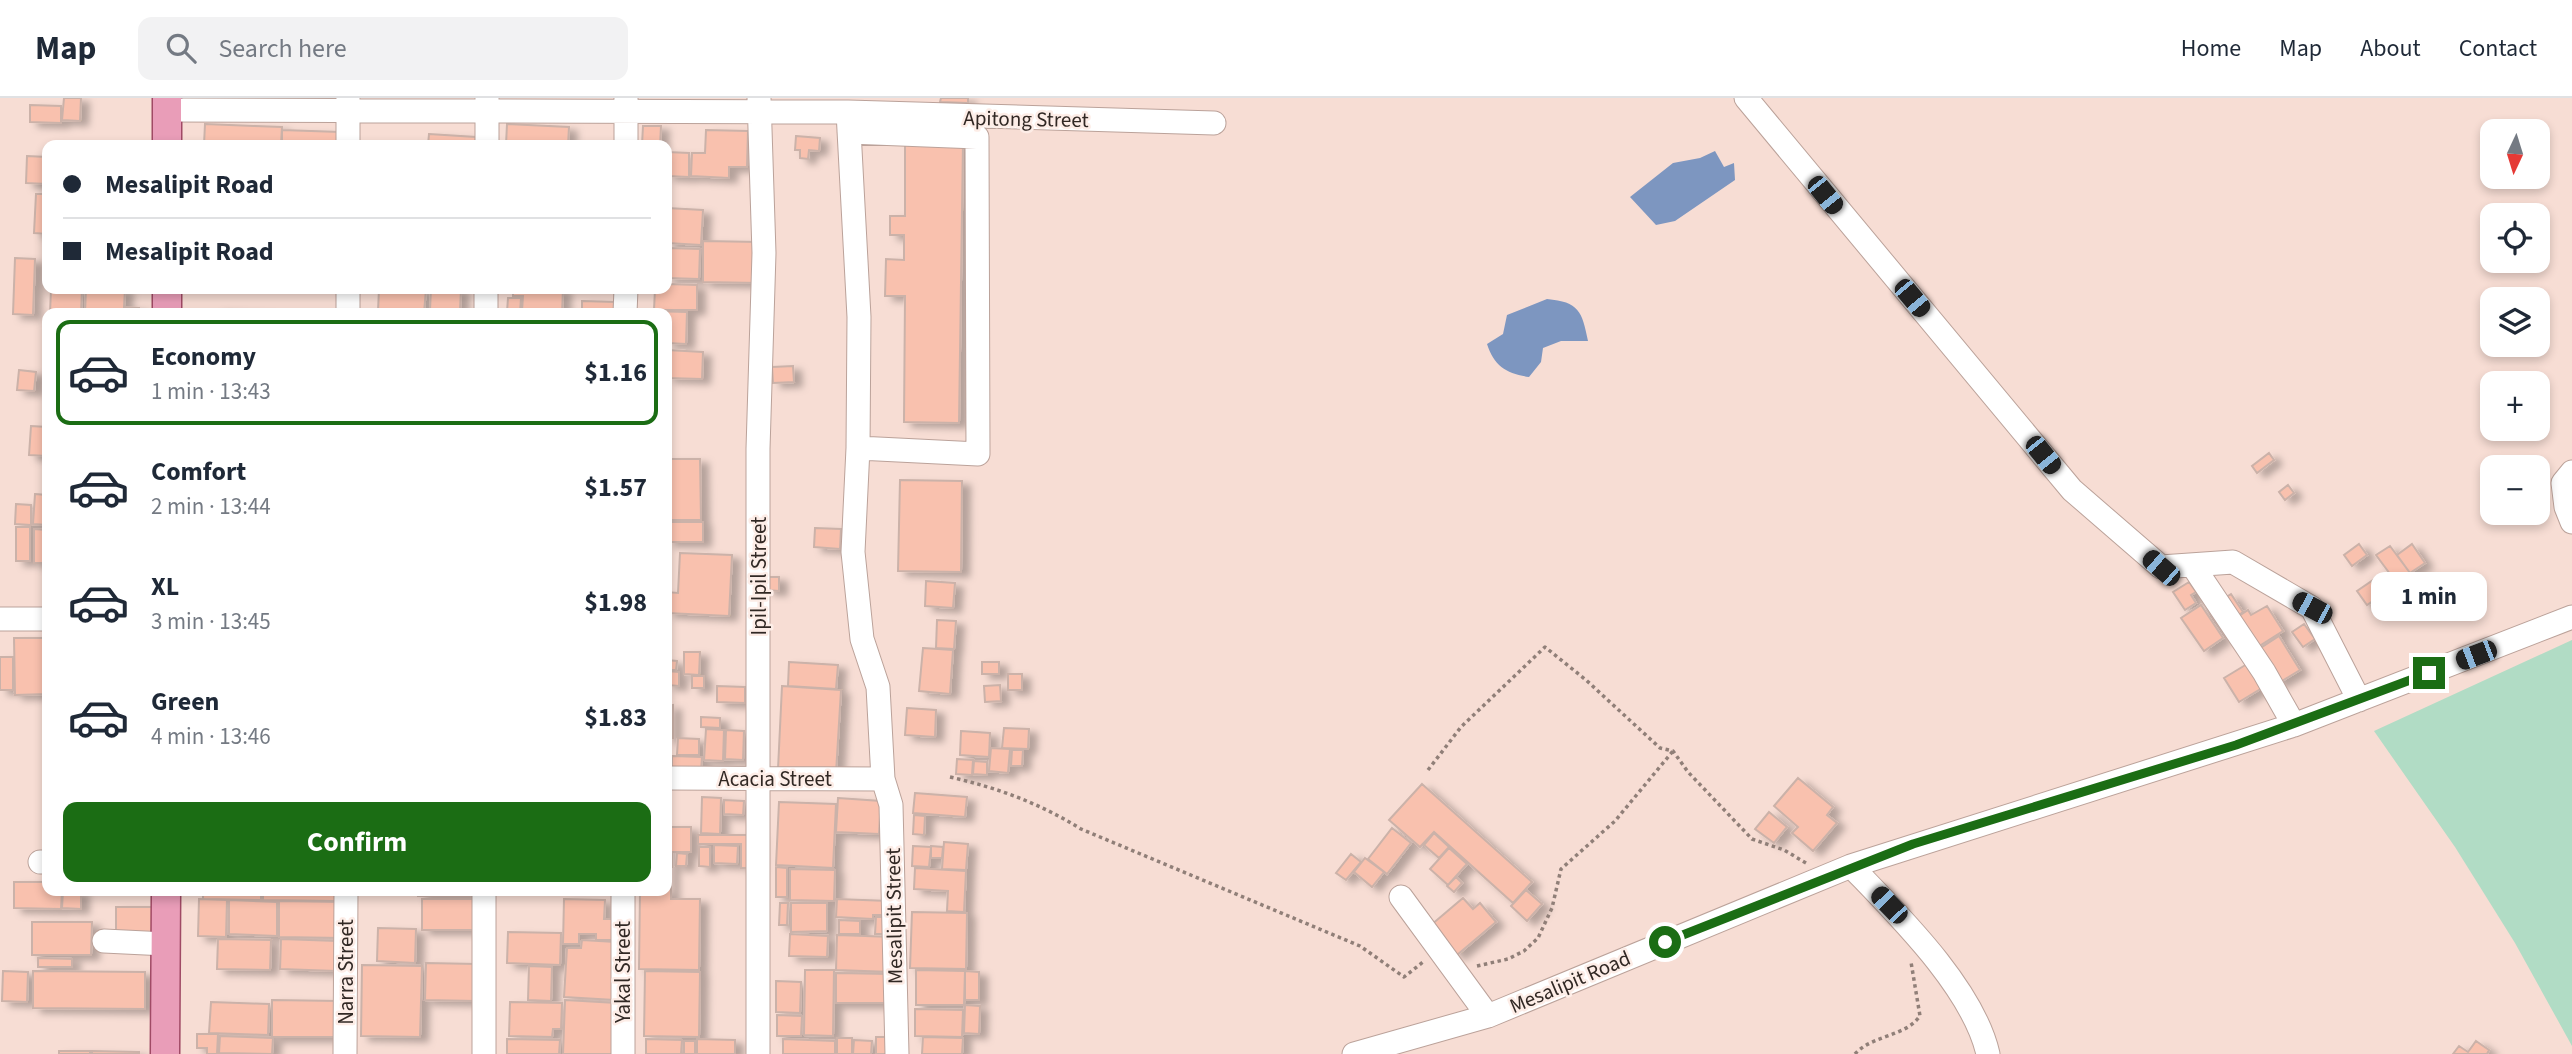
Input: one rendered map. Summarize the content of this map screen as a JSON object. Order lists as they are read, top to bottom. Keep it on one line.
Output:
{"streets":{"street":["Apitong Street","Ipil-Ipil Street","Acacia Street","Mesalipit Street","Narra Street","Yakal Street","Mesalipit Road"]},"crossings":[["Apitong Street","Ipil-Ipil Street"],["Apitong Street","Mesalipit Street"],["Ipil-Ipil Street","Acacia Street"],["Acacia Street","Mesalipit Street"]],"north":"bottom","page":{"header":"Map","search":"Search here","nav":["Home","Map","About","Contact"],"map_buttons":["+","−"],"banner":["Mesalipit Road","Mesalipit Road"],"list":[{"name":"Economy","note":"1 min · 13:43","value":"$1.16"},{"name":"Comfort","note":"2 min · 13:44","value":"$1.57"},{"name":"XL","note":"3 min · 13:45","value":"$1.98"},{"name":"Green","note":"4 min · 13:46","value":"$1.83"}],"bubble":"1 min","buttons":"Confirm"}}
